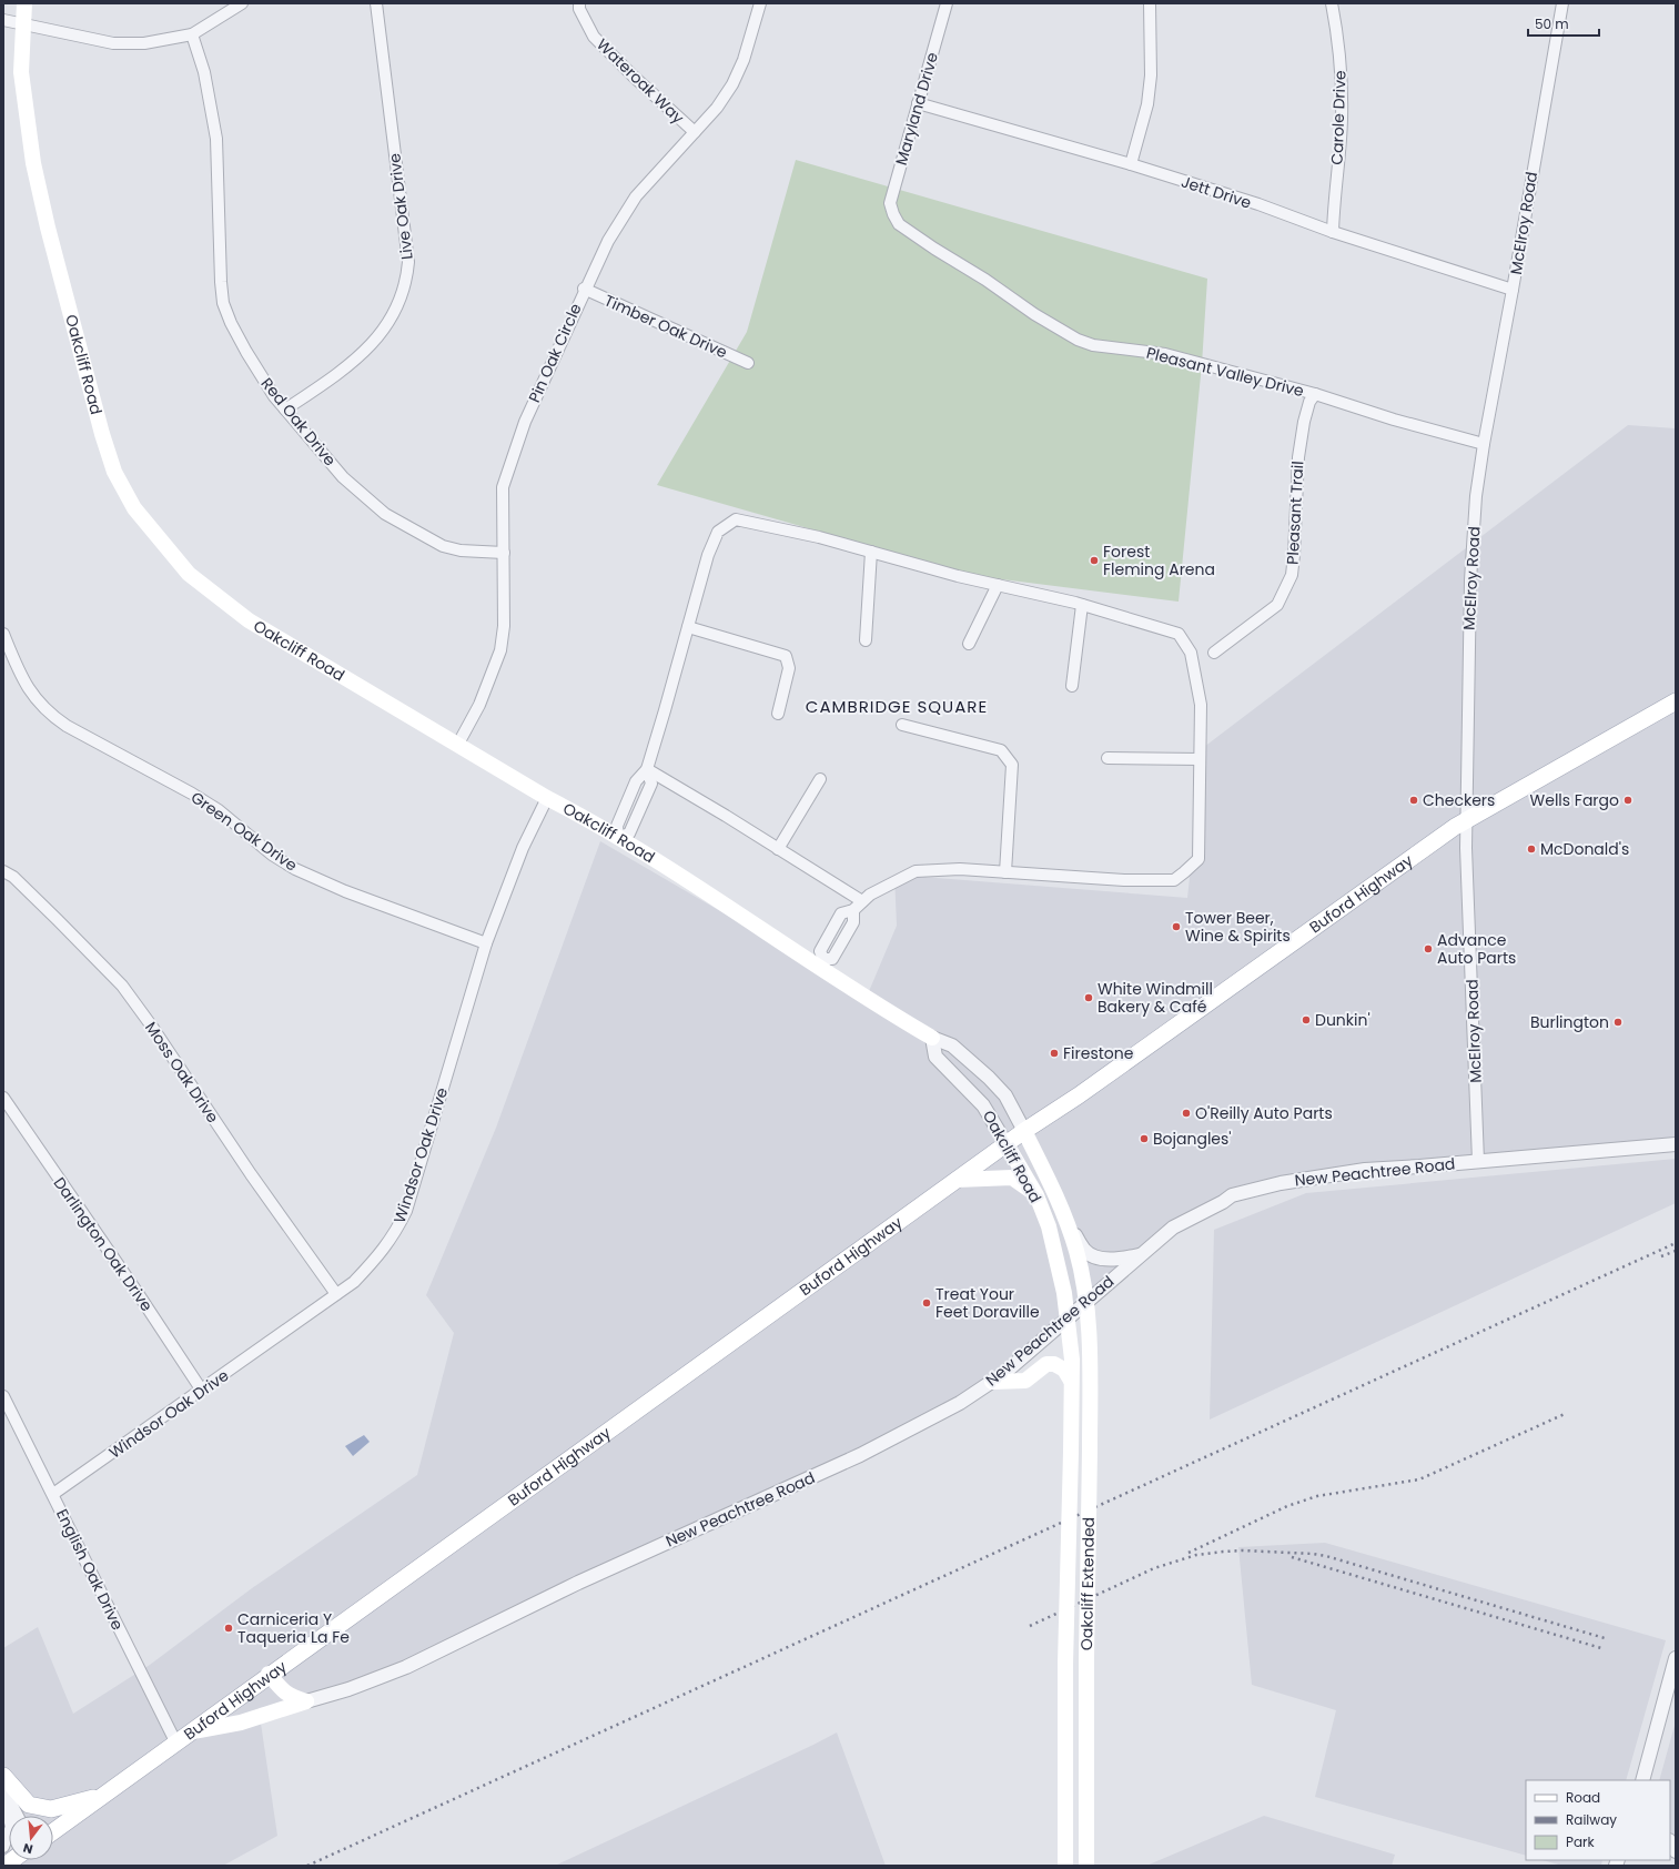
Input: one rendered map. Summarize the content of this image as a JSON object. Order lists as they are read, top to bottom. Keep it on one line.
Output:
{"streets":{"main road":["Oakcliff Road","Buford Highway","Oakcliff Extended"],"street":["Wateroak Way","Maryland Drive","Carole Drive","Jett Drive","Live Oak Drive","McElroy Road","Timber Oak Drive","Pin Oak Circle","Pleasant Valley Drive","Red Oak Drive","Pleasant Trail","Green Oak Drive","Moss Oak Drive","Windsor Oak Drive","New Peachtree Road","Darlington Oak Drive","English Oak Drive"]},"crossings":[["Wateroak Way","Pin Oak Circle"],["Maryland Drive","Jett Drive"],["Maryland Drive","Pleasant Valley Drive"],["Carole Drive","Jett Drive"],["Jett Drive","McElroy Road"],["Live Oak Drive","Red Oak Drive"],["McElroy Road","Pleasant Valley Drive"],["McElroy Road","Buford Highway"],["McElroy Road","New Peachtree Road"],["Timber Oak Drive","Pin Oak Circle"],["Pin Oak Circle","Oakcliff Road"],["Pin Oak Circle","Red Oak Drive"],["Oakcliff Road","Buford Highway"],["Oakcliff Road","Windsor Oak Drive"],["Oakcliff Road","New Peachtree Road"],["Oakcliff Road","Oakcliff Extended"],["Pleasant Valley Drive","Pleasant Trail"],["Green Oak Drive","Windsor Oak Drive"],["Buford Highway","English Oak Drive"],["Moss Oak Drive","Windsor Oak Drive"],["Windsor Oak Drive","Darlington Oak Drive"],["Windsor Oak Drive","English Oak Drive"],["New Peachtree Road","Oakcliff Extended"]],"districts":["CAMBRIDGE SQUARE"],"places":["Forest Fleming Arena","Checkers","Wells Fargo","McDonald's","Tower Beer, Wine & Spirits","Advance Auto Parts","White Windmill Bakery & Café","Dunkin'","Burlington","Firestone","O'Reilly Auto Parts","Bojangles'","Treat Your Feet Doraville","Carniceria Y Taqueria La Fe"],"legend":["Road","Railway","Park"],"scale_bar":"50 m","north":"bottom"}
